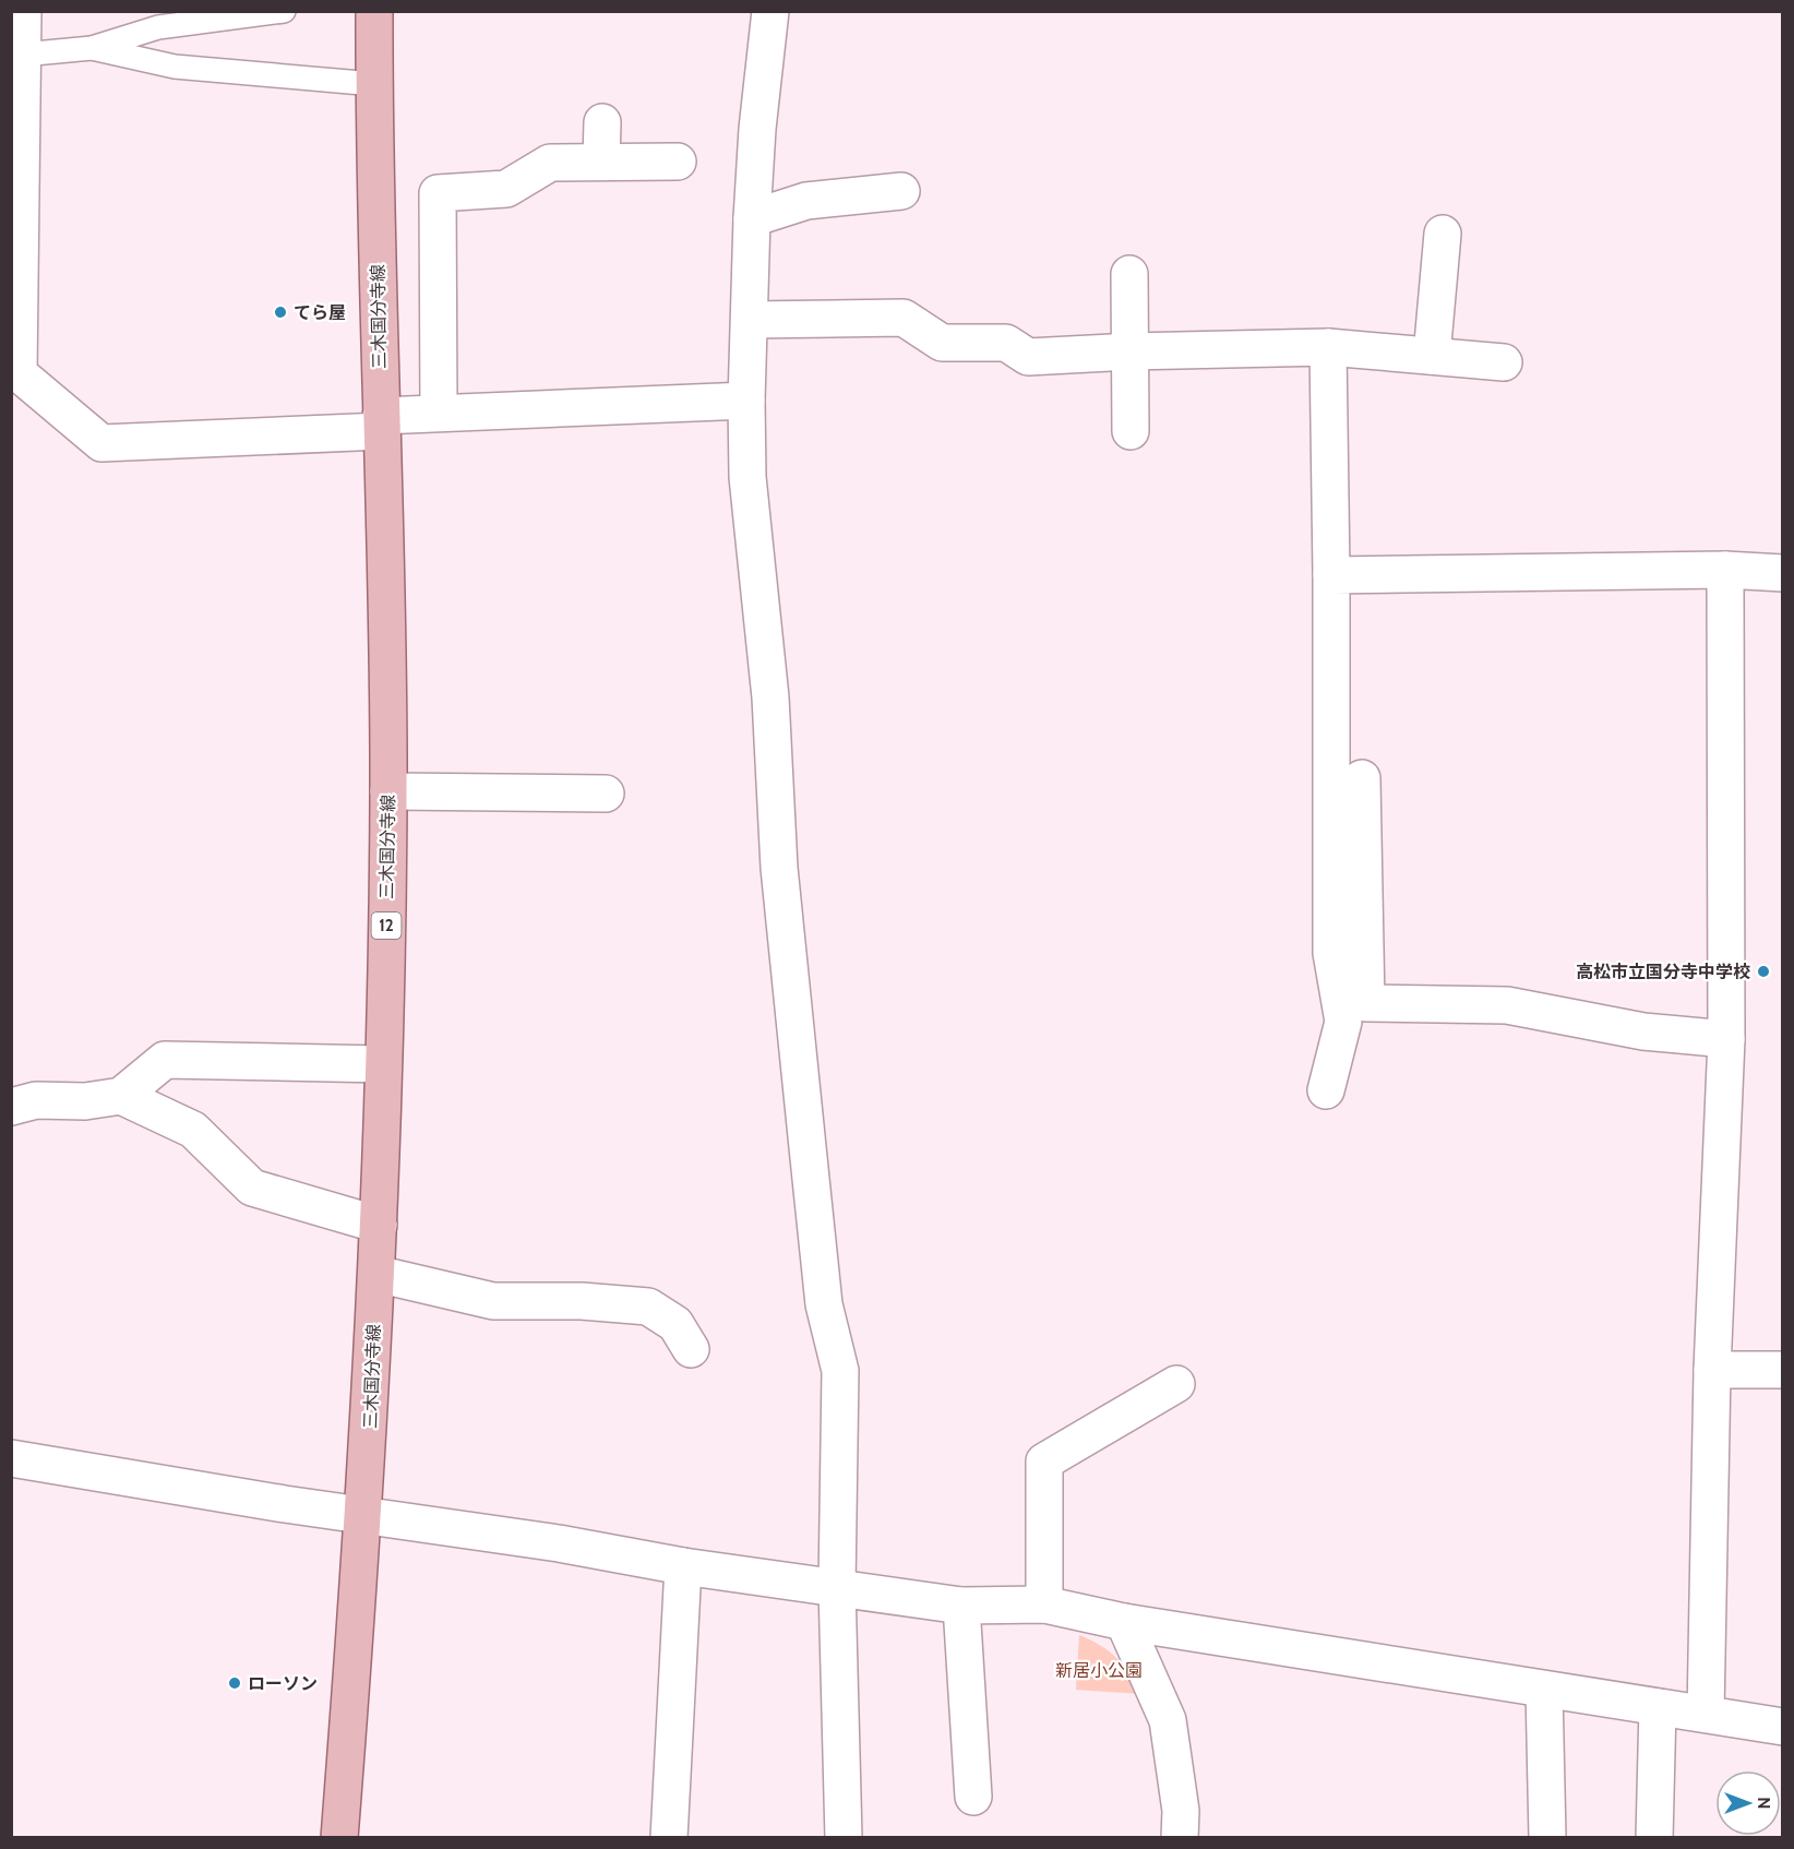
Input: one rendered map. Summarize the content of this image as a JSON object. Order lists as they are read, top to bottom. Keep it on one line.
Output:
{"streets":{"main road":["三木国分寺線","12"]},"parks":["新居小公園"],"places":["てら屋","高松市立国分寺中学校","ローソン"],"north":"right"}
